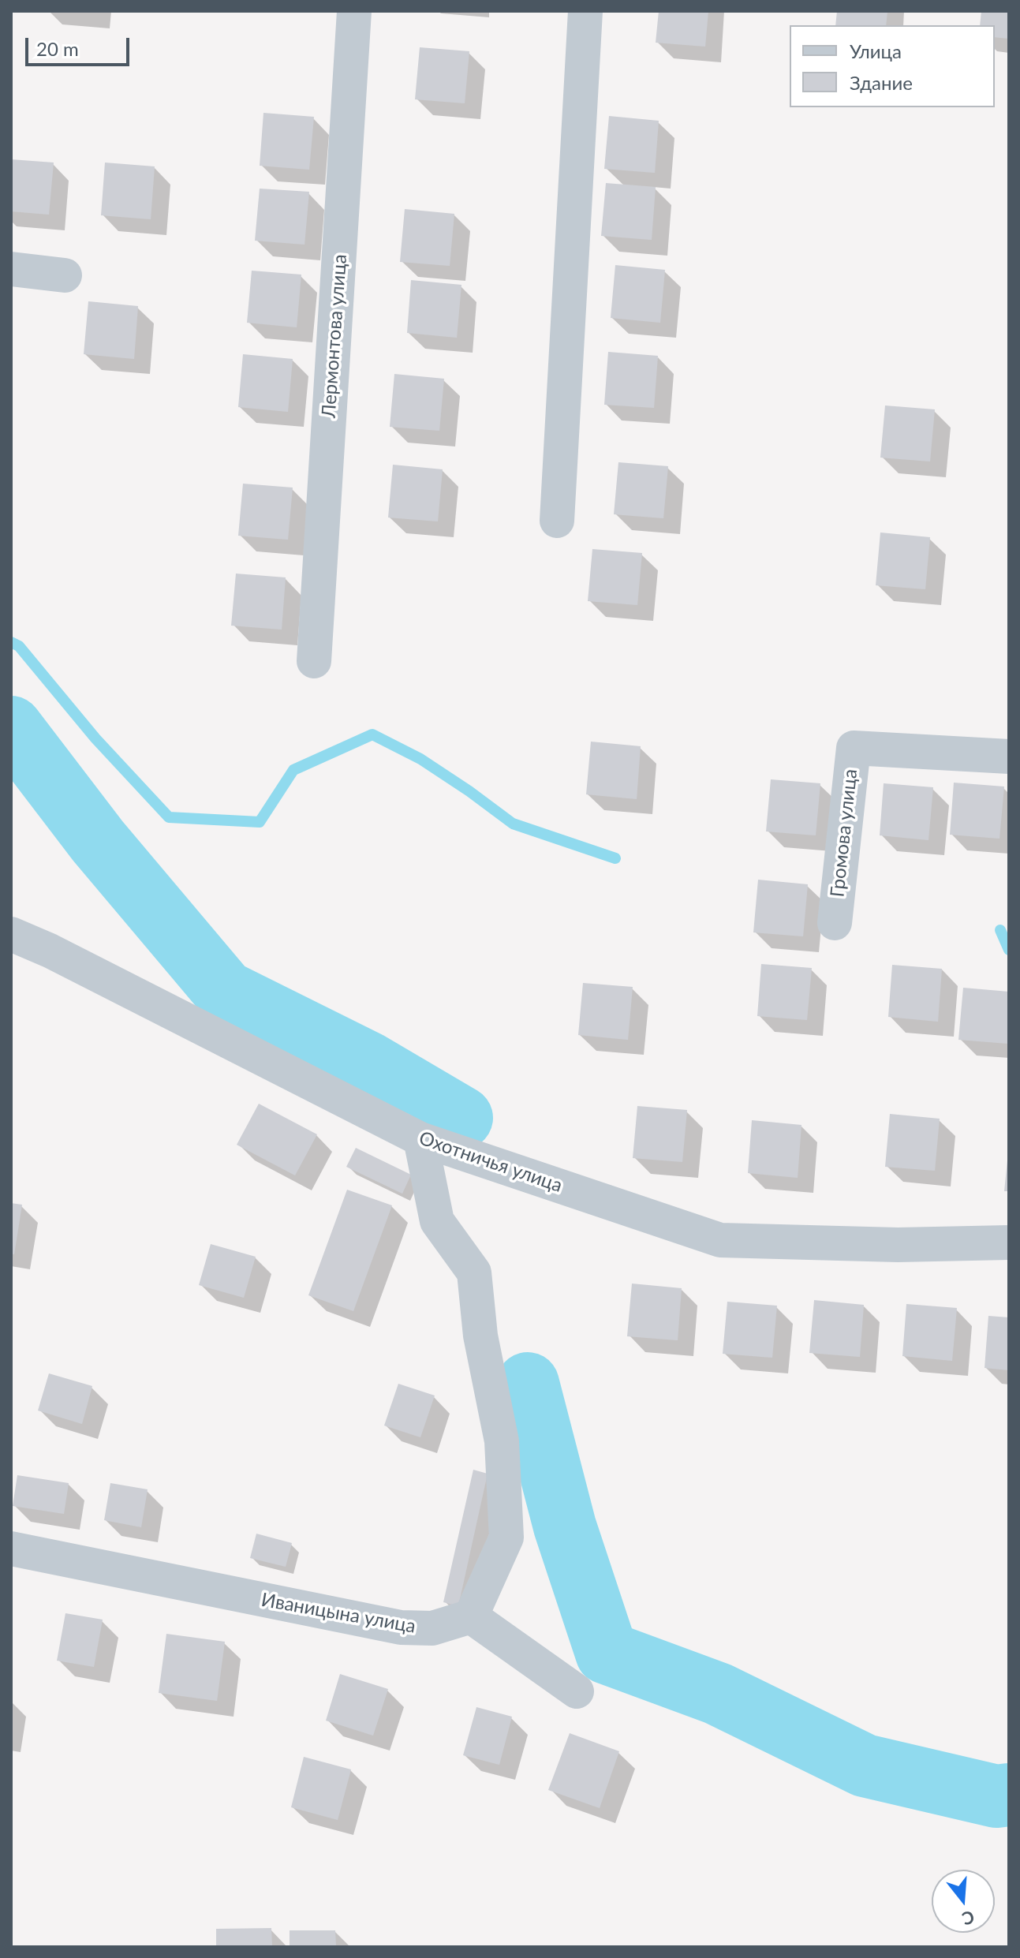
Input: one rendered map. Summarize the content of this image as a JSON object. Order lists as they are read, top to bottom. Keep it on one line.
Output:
{"streets":{"street":["Лермонтова улица","Громова улица","Охотничья улица","Иваницына улица"]},"legend":["Улица","Здание"],"scale_bar":"20 m","north":"bottom"}
